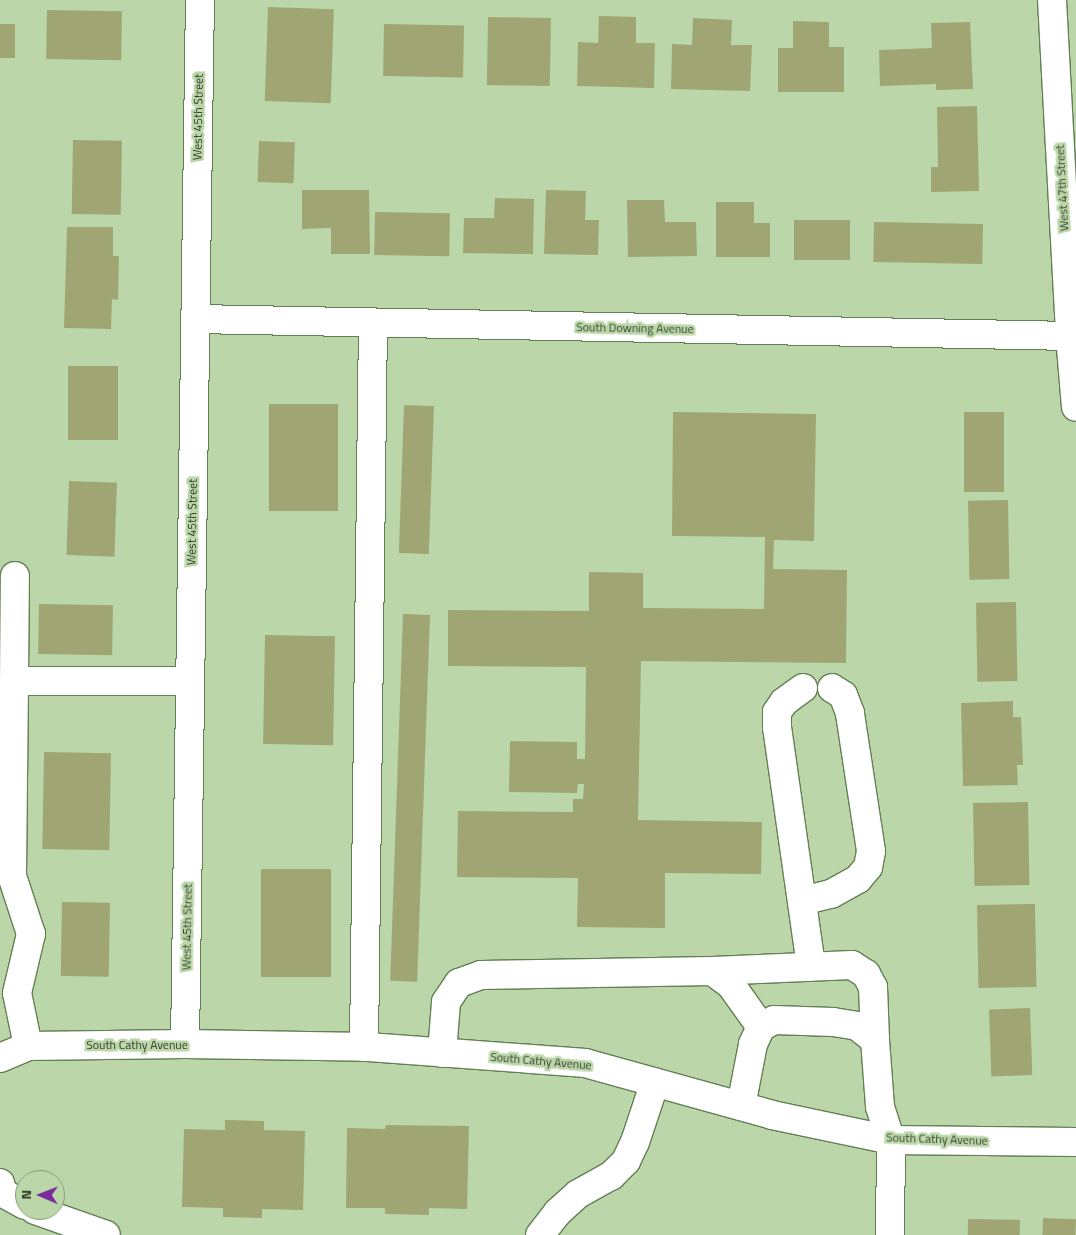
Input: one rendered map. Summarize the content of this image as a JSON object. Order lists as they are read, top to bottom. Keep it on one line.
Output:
{"streets":{"street":["West 45th Street","West 47th Street","South Downing Avenue","South Cathy Avenue"]},"crossings":[["West 45th Street","South Downing Avenue"],["West 45th Street","South Cathy Avenue"],["West 47th Street","South Downing Avenue"]],"north":"left"}
